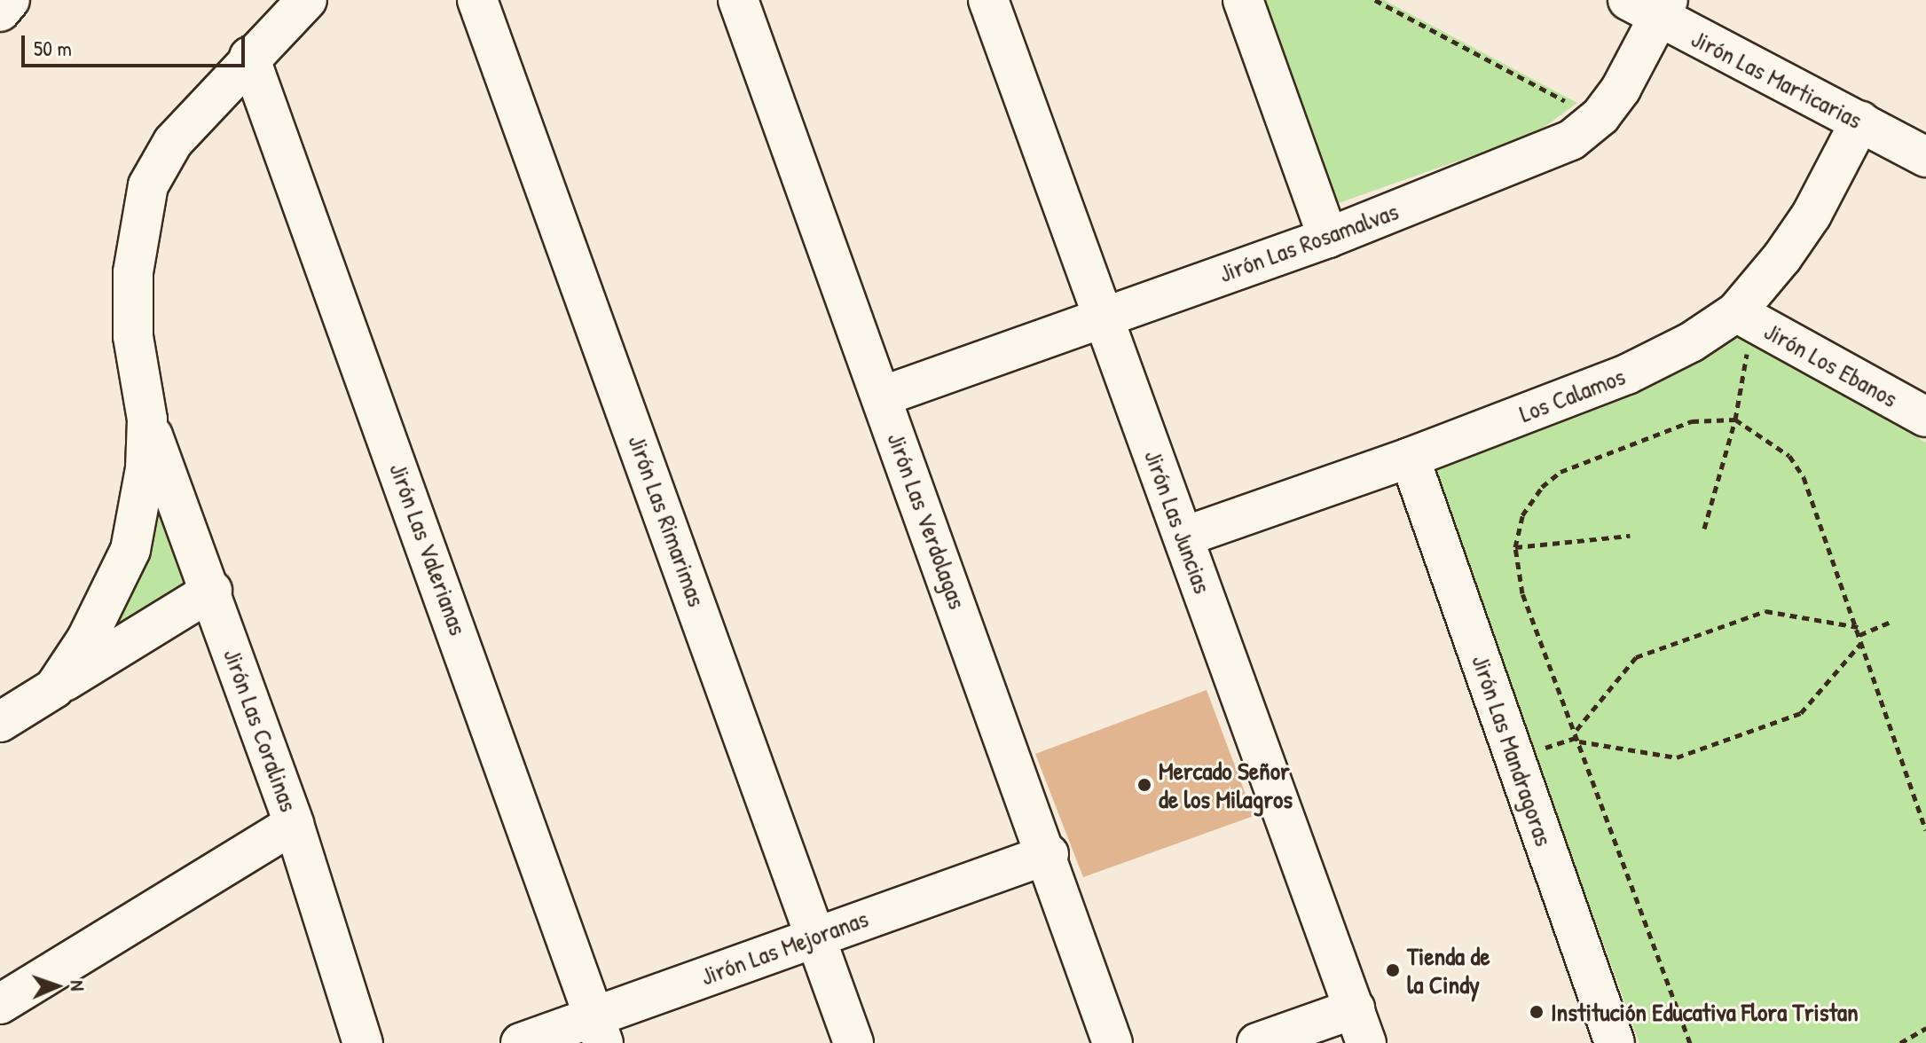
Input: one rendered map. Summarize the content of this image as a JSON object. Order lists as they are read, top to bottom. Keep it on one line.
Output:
{"streets":{"street":["Jirón Las Marticarias","Jirón Las Rosamalvas","Jirón Los Ebanos","Los Calamos","Jirón Las Rimarimas","Jirón Las Verdolagas","Jirón Las Juncias","Jirón Las Valerianas","Jirón Las Coralinas","Jirón Las Mandragoras","Jirón Las Mejoranas"]},"crossings":[["Jirón Las Marticarias","Jirón Las Rosamalvas"],["Jirón Las Marticarias","Los Calamos"],["Jirón Las Rosamalvas","Jirón Las Verdolagas"],["Jirón Las Rosamalvas","Jirón Las Juncias"],["Jirón Los Ebanos","Los Calamos"],["Los Calamos","Jirón Las Juncias"],["Los Calamos","Jirón Las Mandragoras"],["Jirón Las Rimarimas","Jirón Las Mejoranas"],["Jirón Las Verdolagas","Jirón Las Mejoranas"],["Jirón Las Valerianas","Jirón Las Mejoranas"]],"places":["Mercado Señor de los Milagros","Tienda de la Cindy","Institución Educativa Flora Tristan"],"scale_bar":"50 m","north":"right"}
